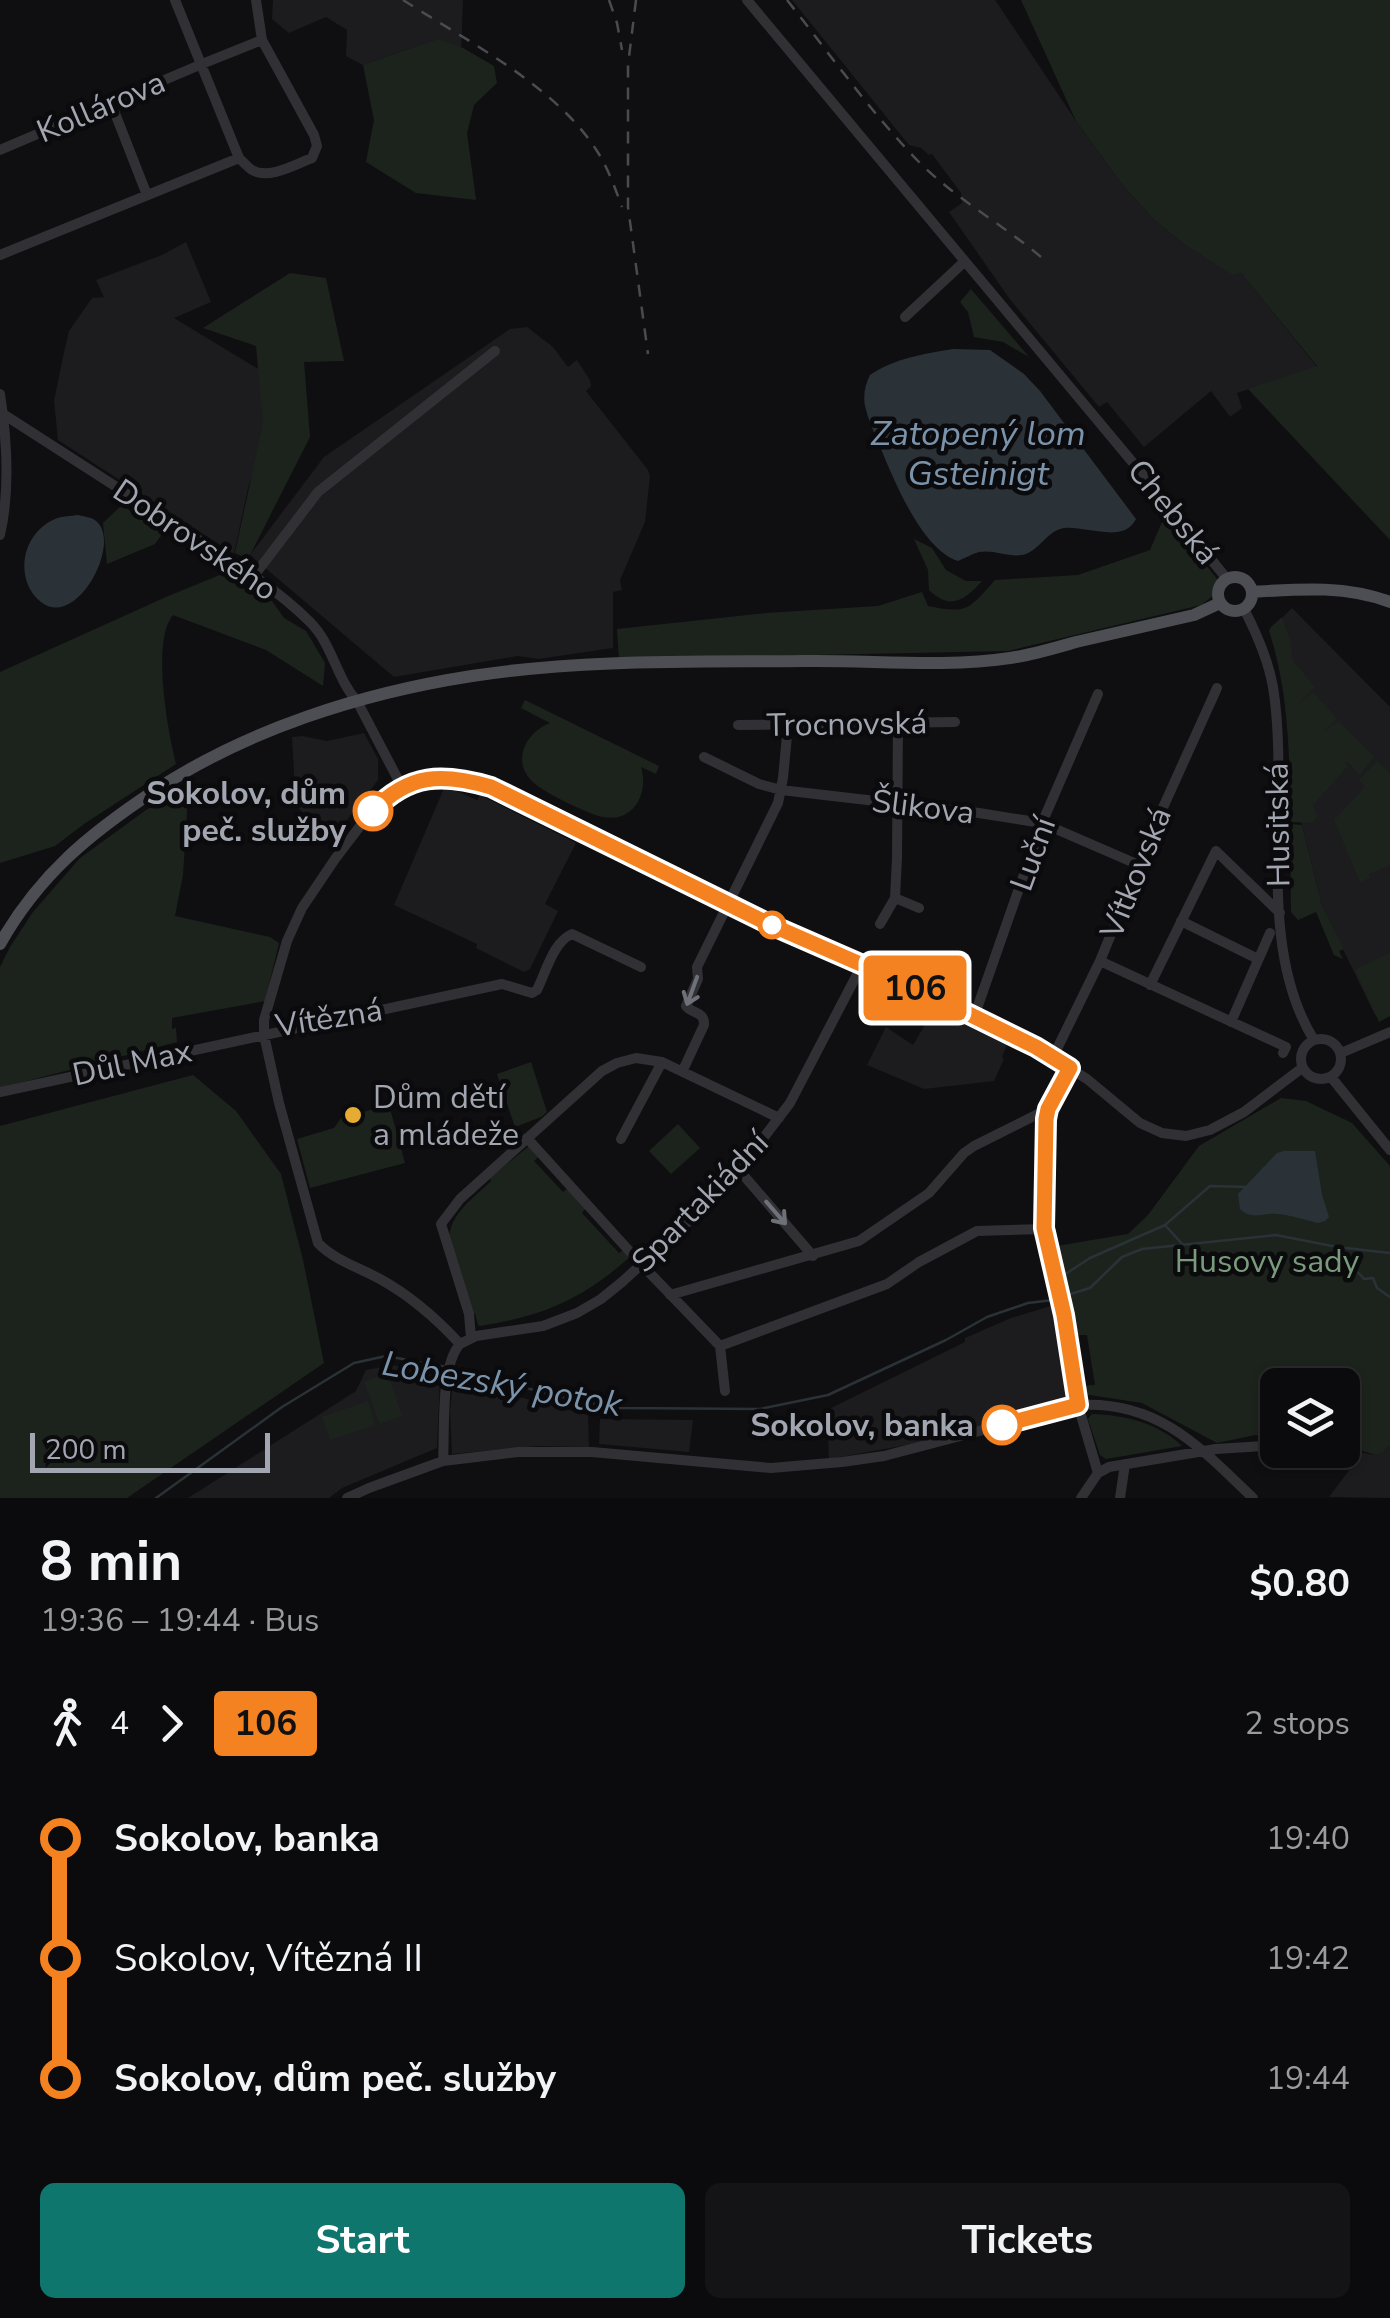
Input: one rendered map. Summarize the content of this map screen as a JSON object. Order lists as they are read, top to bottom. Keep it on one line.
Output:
{"streets":{"street":["Kollárova","Chebská","Dobrovského","Trocnovská","Šlikova","Husitská","Luční","Vítkovská","Vítězná","Důl Max","Spartakiádní"]},"crossings":[["Chebská","Husitská"],["Dobrovského","Vítězná"],["Šlikova","Luční"],["Šlikova","Vítkovská"],["Vítězná","Důl Max"]],"water":["Zatopený lom Gsteinigt","Lobezský potok"],"parks":["Husovy sady"],"places":["Sokolov, dům peč. služby","Dům dětí a mládeže","Sokolov, banka"],"lines":["bus line 106"],"scale_bar":"200 m","page":{"on_map":"106","scale":"200 m","heading":["8 min","19:36 – 19:44 · Bus","$0.80"],"legs":["4","106","2 stops"],"list":[{"name":"Sokolov, banka","value":"19:40"},{"name":"Sokolov, Vítězná II","value":"19:42"},{"name":"Sokolov, dům peč. služby","value":"19:44"}],"buttons":["Start","Tickets"]}}
